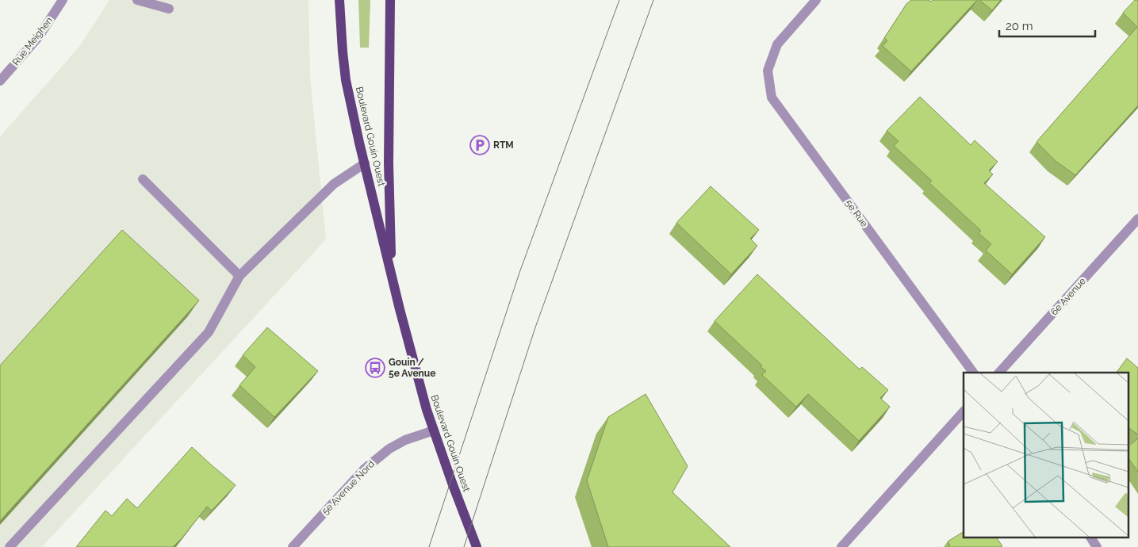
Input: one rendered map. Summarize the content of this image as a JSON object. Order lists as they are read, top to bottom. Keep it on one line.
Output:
{"streets":{"main road":["Boulevard Gouin Ouest"],"street":["Rue Meighen","5e Rue","6e Avenue","5e Avenue Nord"]},"crossings":[["Boulevard Gouin Ouest","5e Avenue Nord"]],"places":{"parking":["RTM"],"bus stop":["Gouin / 5e Avenue"]},"scale_bar":"20 m"}
